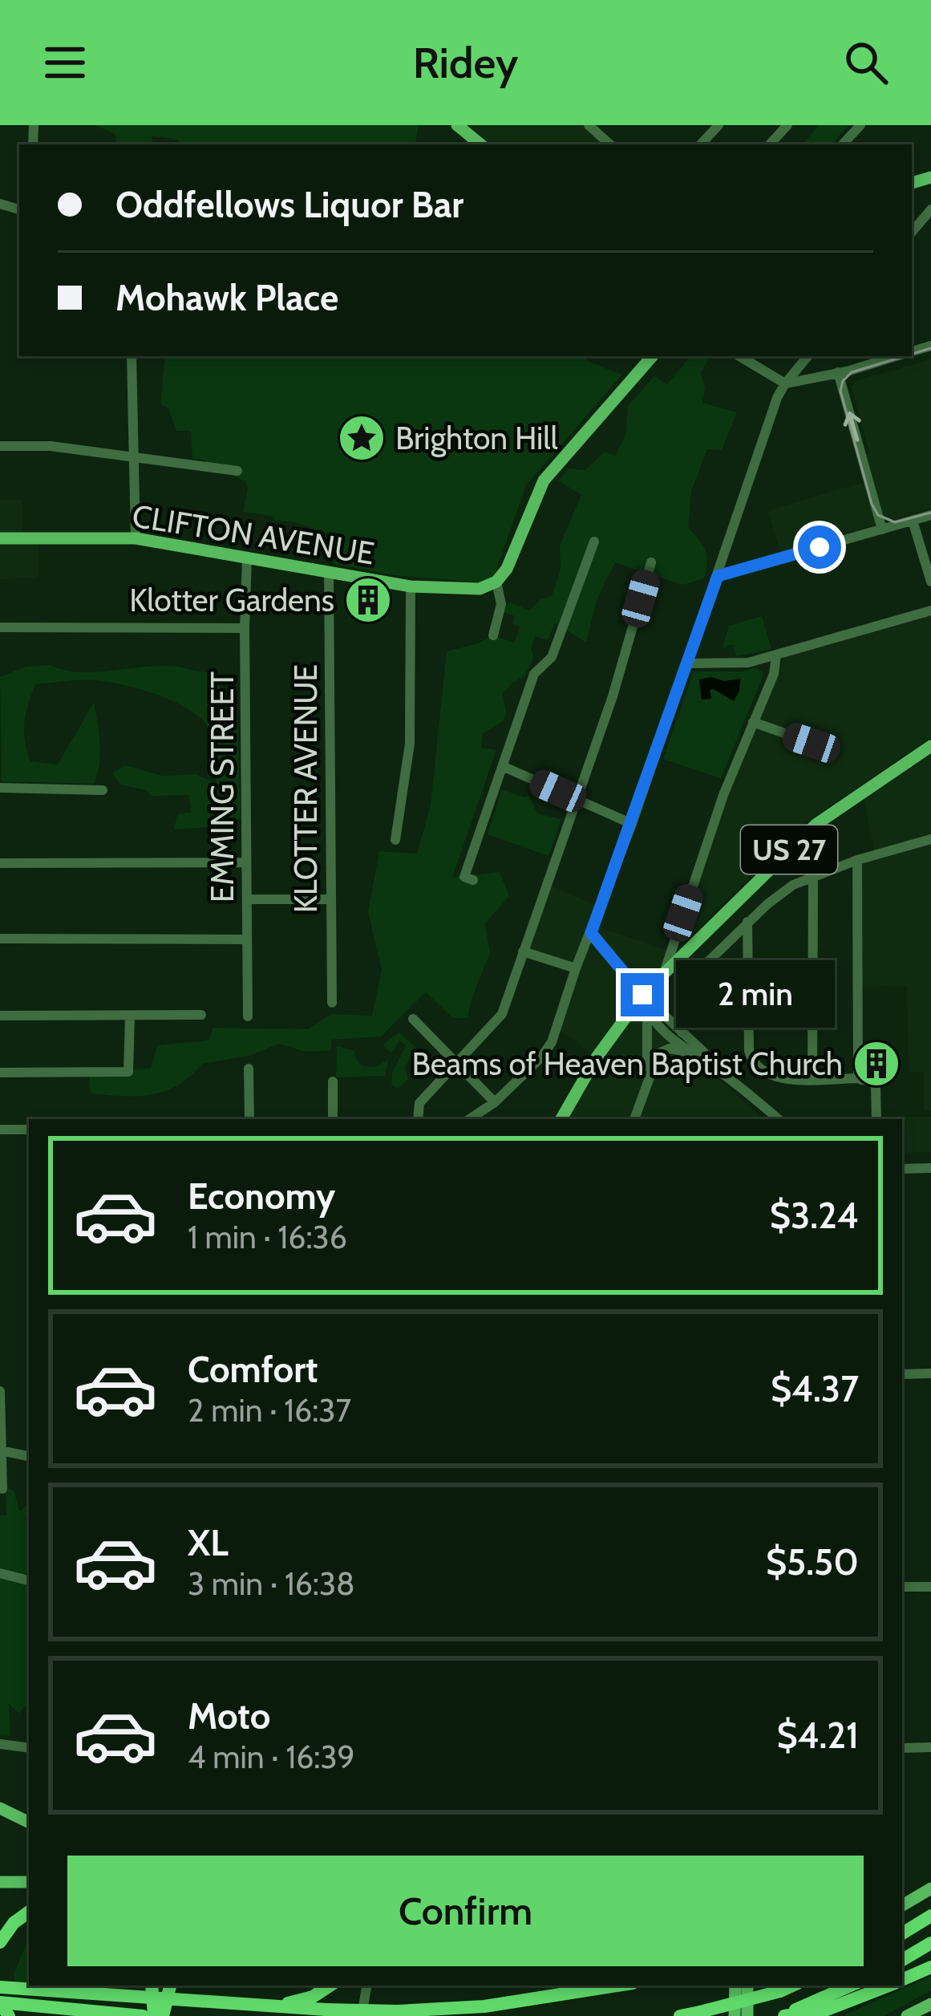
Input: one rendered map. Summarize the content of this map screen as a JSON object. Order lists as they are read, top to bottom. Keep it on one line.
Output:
{"streets":{"main road":["CLIFTON AVENUE","US 27"],"street":["EMMING STREET","KLOTTER AVENUE"]},"crossings":[["CLIFTON AVENUE","EMMING STREET"],["CLIFTON AVENUE","KLOTTER AVENUE"]],"places":{"place":["Brighton Hill"],"building":["Klotter Gardens","Beams of Heaven Baptist Church"]},"page":{"header":"Ridey","banner":["Oddfellows Liquor Bar","Mohawk Place"],"bubble":"2 min","list":[{"name":"Economy","note":"1 min · 16:36","value":"$3.24"},{"name":"Comfort","note":"2 min · 16:37","value":"$4.37"},{"name":"XL","note":"3 min · 16:38","value":"$5.50"},{"name":"Moto","note":"4 min · 16:39","value":"$4.21"}],"buttons":"Confirm"}}
